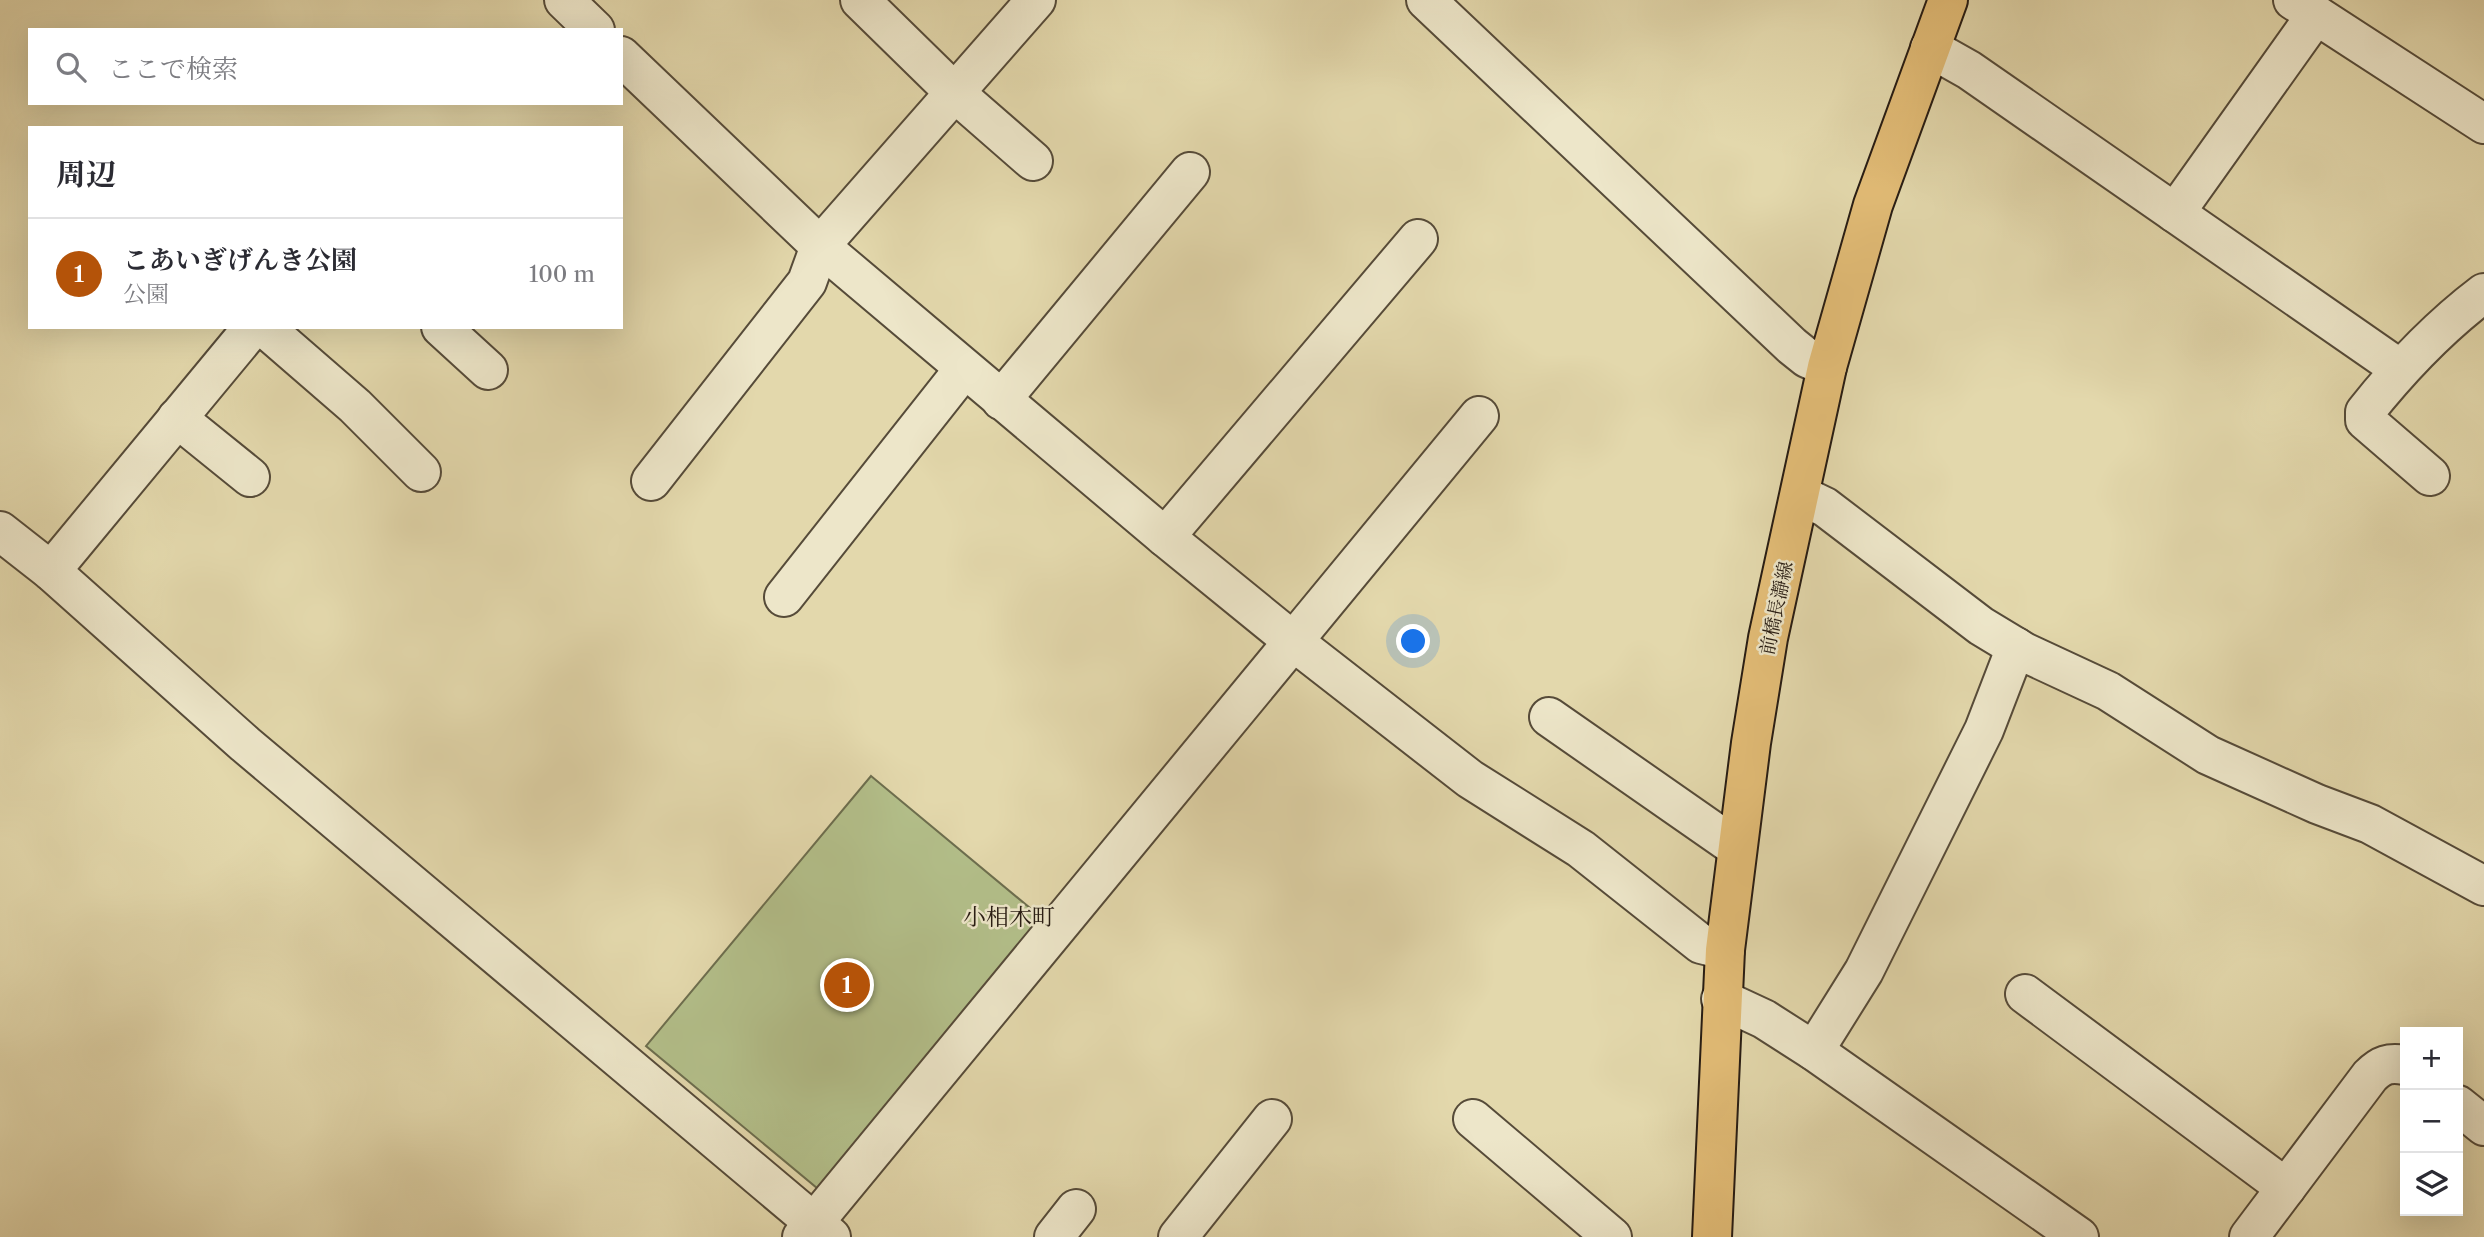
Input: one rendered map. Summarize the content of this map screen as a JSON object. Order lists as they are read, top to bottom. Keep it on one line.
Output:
{"streets":{"main road":["前橋長瀞線"]},"districts":["小相木町"],"page":{"search":"ここで検索","heading":"周辺","list":[{"mark":"1","name":"こあいぎげんき公園","note":"公園","value":"100 m"}],"pins":"1","map_buttons":["+","−"]}}
